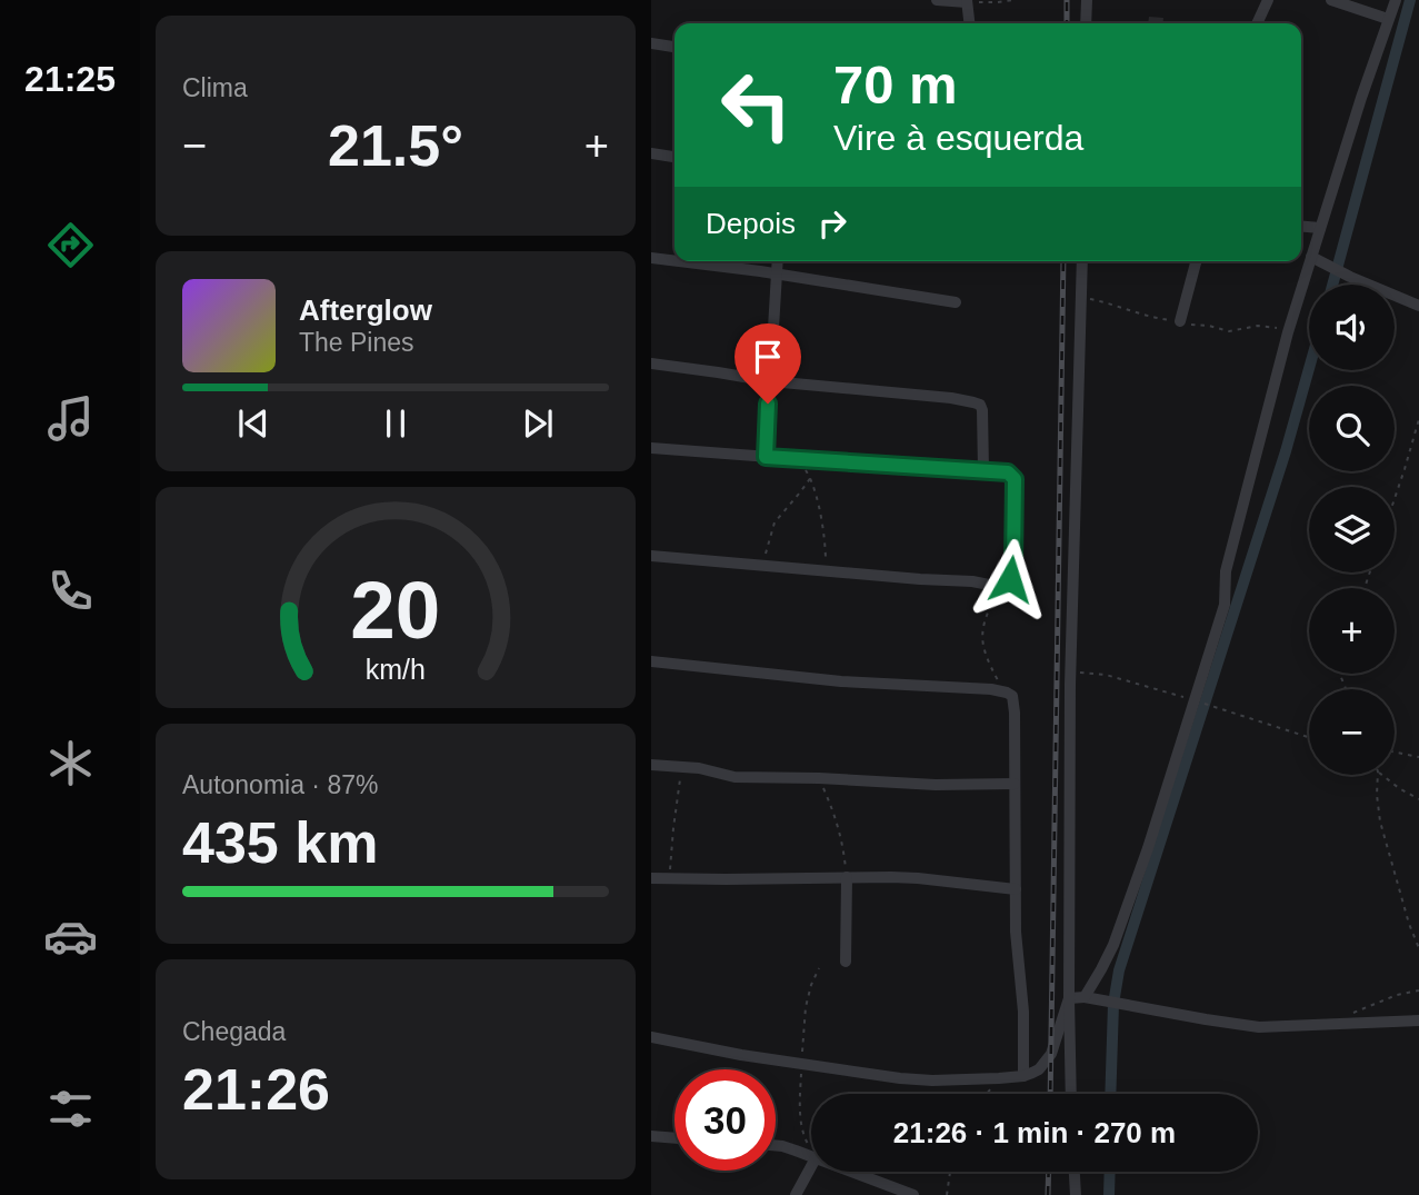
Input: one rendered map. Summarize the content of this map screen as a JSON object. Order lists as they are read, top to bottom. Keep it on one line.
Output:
{"page":{"tabs":"21:25","tile":["Clima",["Autonomia · 87%","435 km"],["Chegada","21:26"]],"turn":["70 m","Vire à esquerda"],"heat":["−","21.5°","+"],"then":"Depois","song":["Afterglow","The Pines"],"map_buttons":["+","−"],"limit":"30","trip":"21:26 · 1 min · 270 m","gauge":["20","km/h"]}}
